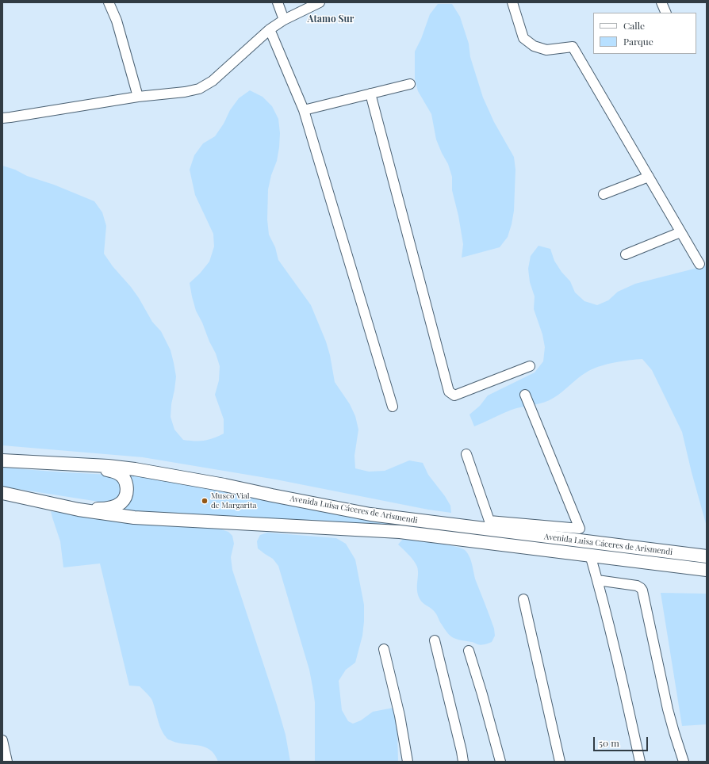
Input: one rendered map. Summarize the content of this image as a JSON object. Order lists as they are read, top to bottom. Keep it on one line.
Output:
{"streets":{"main road":["Avenida Luisa Cáceres de Arismendi"]},"districts":["Atamo Sur"],"places":["Museo Vial de Margarita"],"legend":["Calle","Parque"],"scale_bar":"50 m"}
